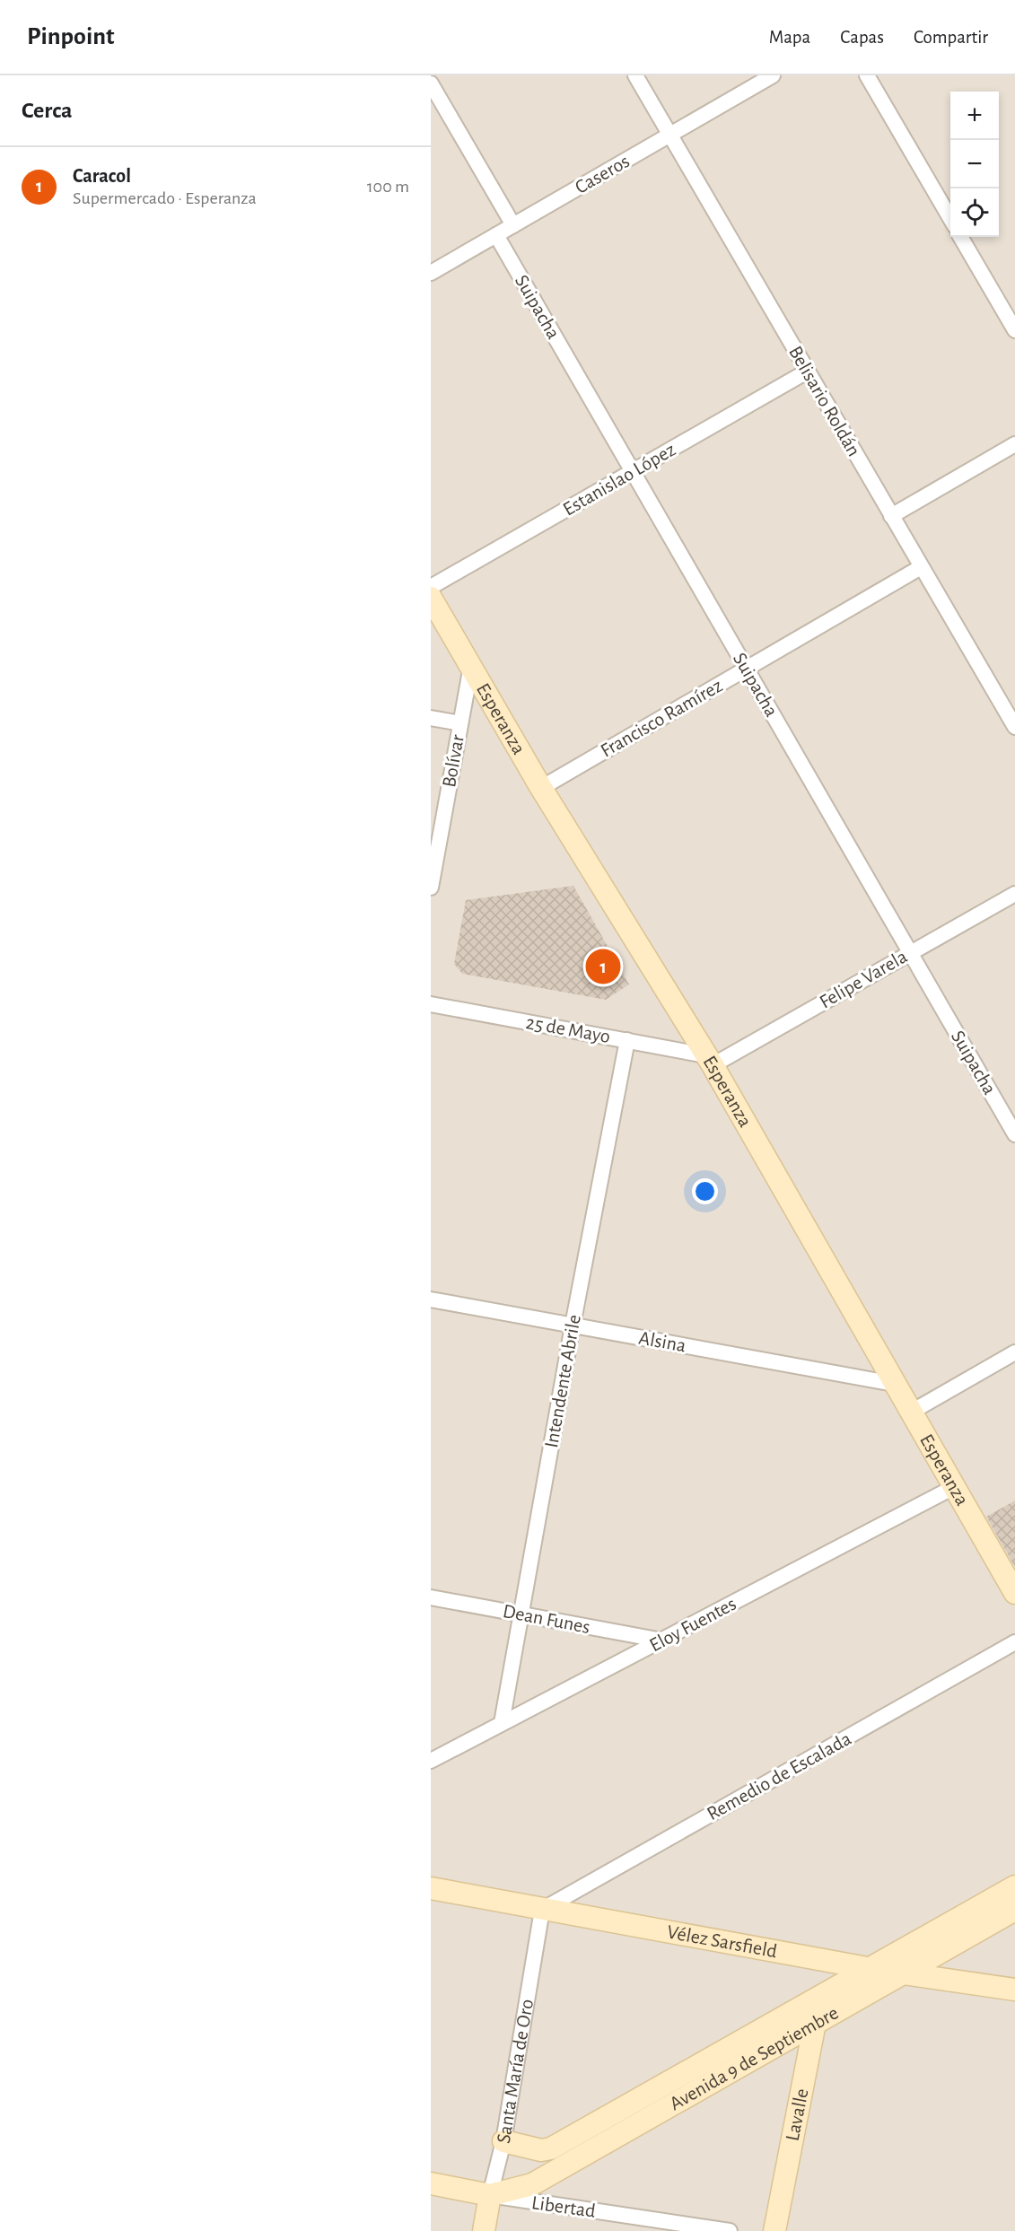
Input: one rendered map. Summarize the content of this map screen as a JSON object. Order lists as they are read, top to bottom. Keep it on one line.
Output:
{"streets":{"main road":["Esperanza","Vélez Sarsfield","Avenida 9 de Septiembre","Santa María de Oro","Lavalle","Libertad"],"street":["Caseros","Suipacha","Belisario Roldán","Estanislao López","Francisco Ramírez","Bolívar","Felipe Varela","25 de Mayo","Alsina","Intendente Abrile","Dean Funes","Eloy Fuentes","Remedio de Escalada"]},"crossings":[["Caseros","Suipacha"],["Caseros","Belisario Roldán"],["Suipacha","Estanislao López"],["Suipacha","Francisco Ramírez"],["Suipacha","Felipe Varela"],["Belisario Roldán","Estanislao López"],["Belisario Roldán","Francisco Ramírez"],["Francisco Ramírez","Esperanza"],["Esperanza","Bolívar"],["Esperanza","Felipe Varela"],["Esperanza","25 de Mayo"],["Esperanza","Alsina"],["Esperanza","Eloy Fuentes"],["Felipe Varela","25 de Mayo"],["25 de Mayo","Intendente Abrile"],["Alsina","Intendente Abrile"],["Intendente Abrile","Dean Funes"],["Intendente Abrile","Eloy Fuentes"],["Dean Funes","Eloy Fuentes"],["Remedio de Escalada","Vélez Sarsfield"],["Remedio de Escalada","Santa María de Oro"],["Vélez Sarsfield","Avenida 9 de Septiembre"],["Vélez Sarsfield","Santa María de Oro"],["Avenida 9 de Septiembre","Santa María de Oro"],["Avenida 9 de Septiembre","Lavalle"],["Avenida 9 de Septiembre","Libertad"],["Santa María de Oro","Libertad"]],"page":{"header":"Pinpoint","nav":["Mapa","Capas","Compartir"],"heading":"Cerca","map_buttons":["+","−"],"list":[{"mark":"1","name":"Caracol","note":"Supermercado · Esperanza","value":"100 m"}],"pins":"1"}}
